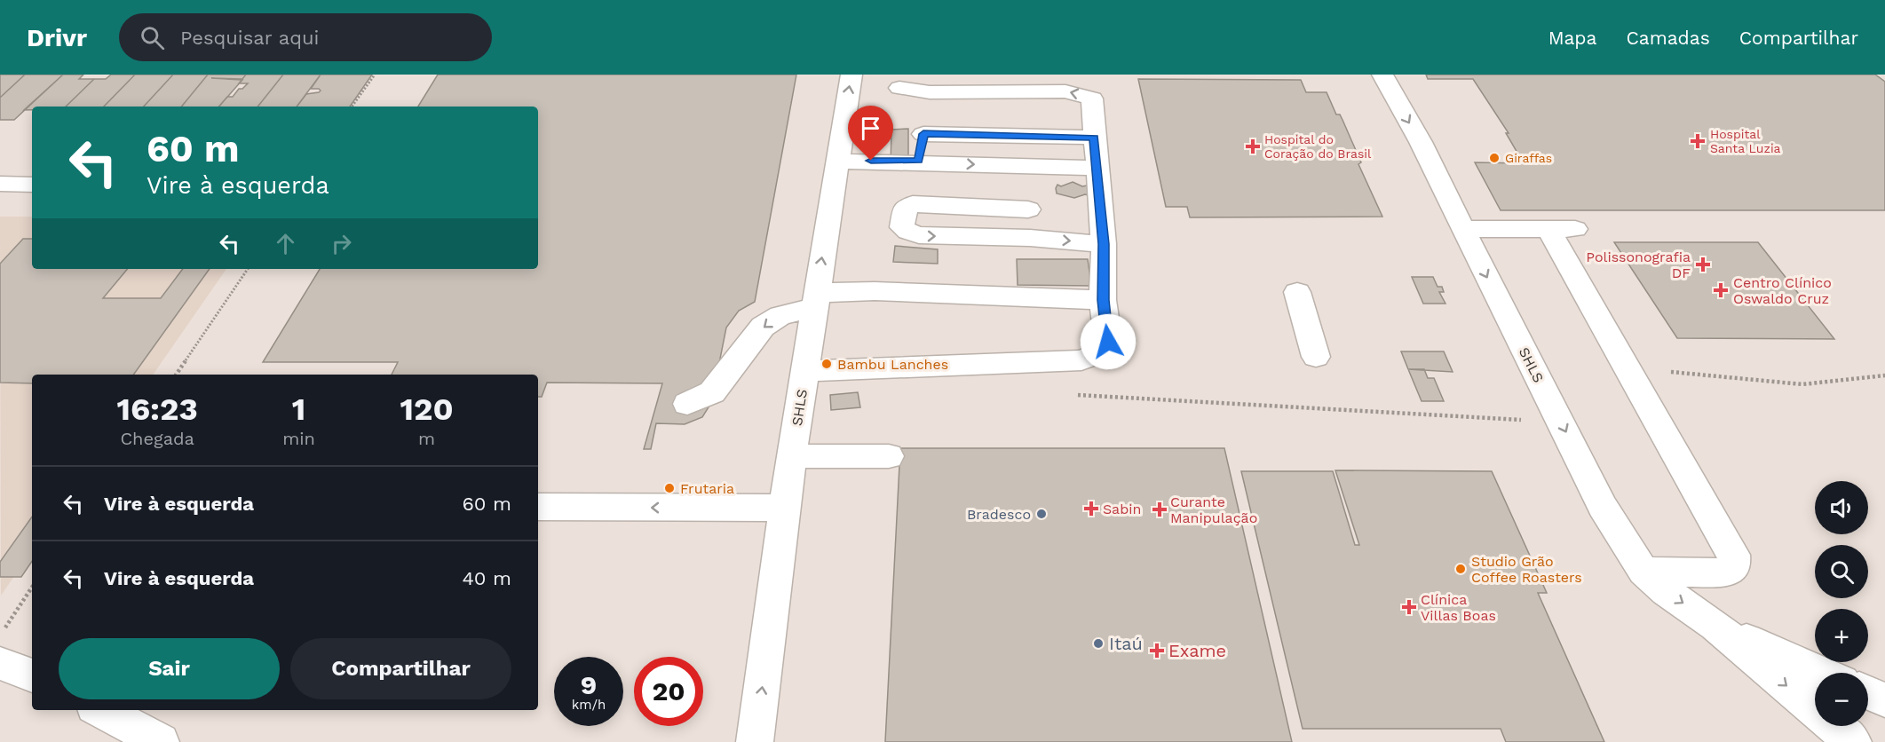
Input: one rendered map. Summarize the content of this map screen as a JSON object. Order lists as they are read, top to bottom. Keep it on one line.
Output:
{"streets":{"street":["SHLS"]},"places":{"health":["Hospital Santa Luzia","Hospital do Coração do Brasil","Polissonografia DF","Centro Clínico Oswaldo Cruz","Sabin","Curante Manipulação","Clínica Villas Boas","Exame"],"other":["Giraffas","Bambu Lanches","Frutaria","Bradesco","Studio Grão Coffee Roasters","Itaú"]},"page":{"header":"Drivr","search":"Pesquisar aqui","nav":["Mapa","Camadas","Compartilhar"],"turn":["60 m","Vire à esquerda"],"eta":["16:23","Chegada","1","min","120","m"],"list":[{"name":"Vire à esquerda","value":"60 m"},{"name":"Vire à esquerda","value":"40 m"}],"map_buttons":["+","−"],"buttons":["Sair","Compartilhar"],"speed":"9 km/h","limit":"20"}}
